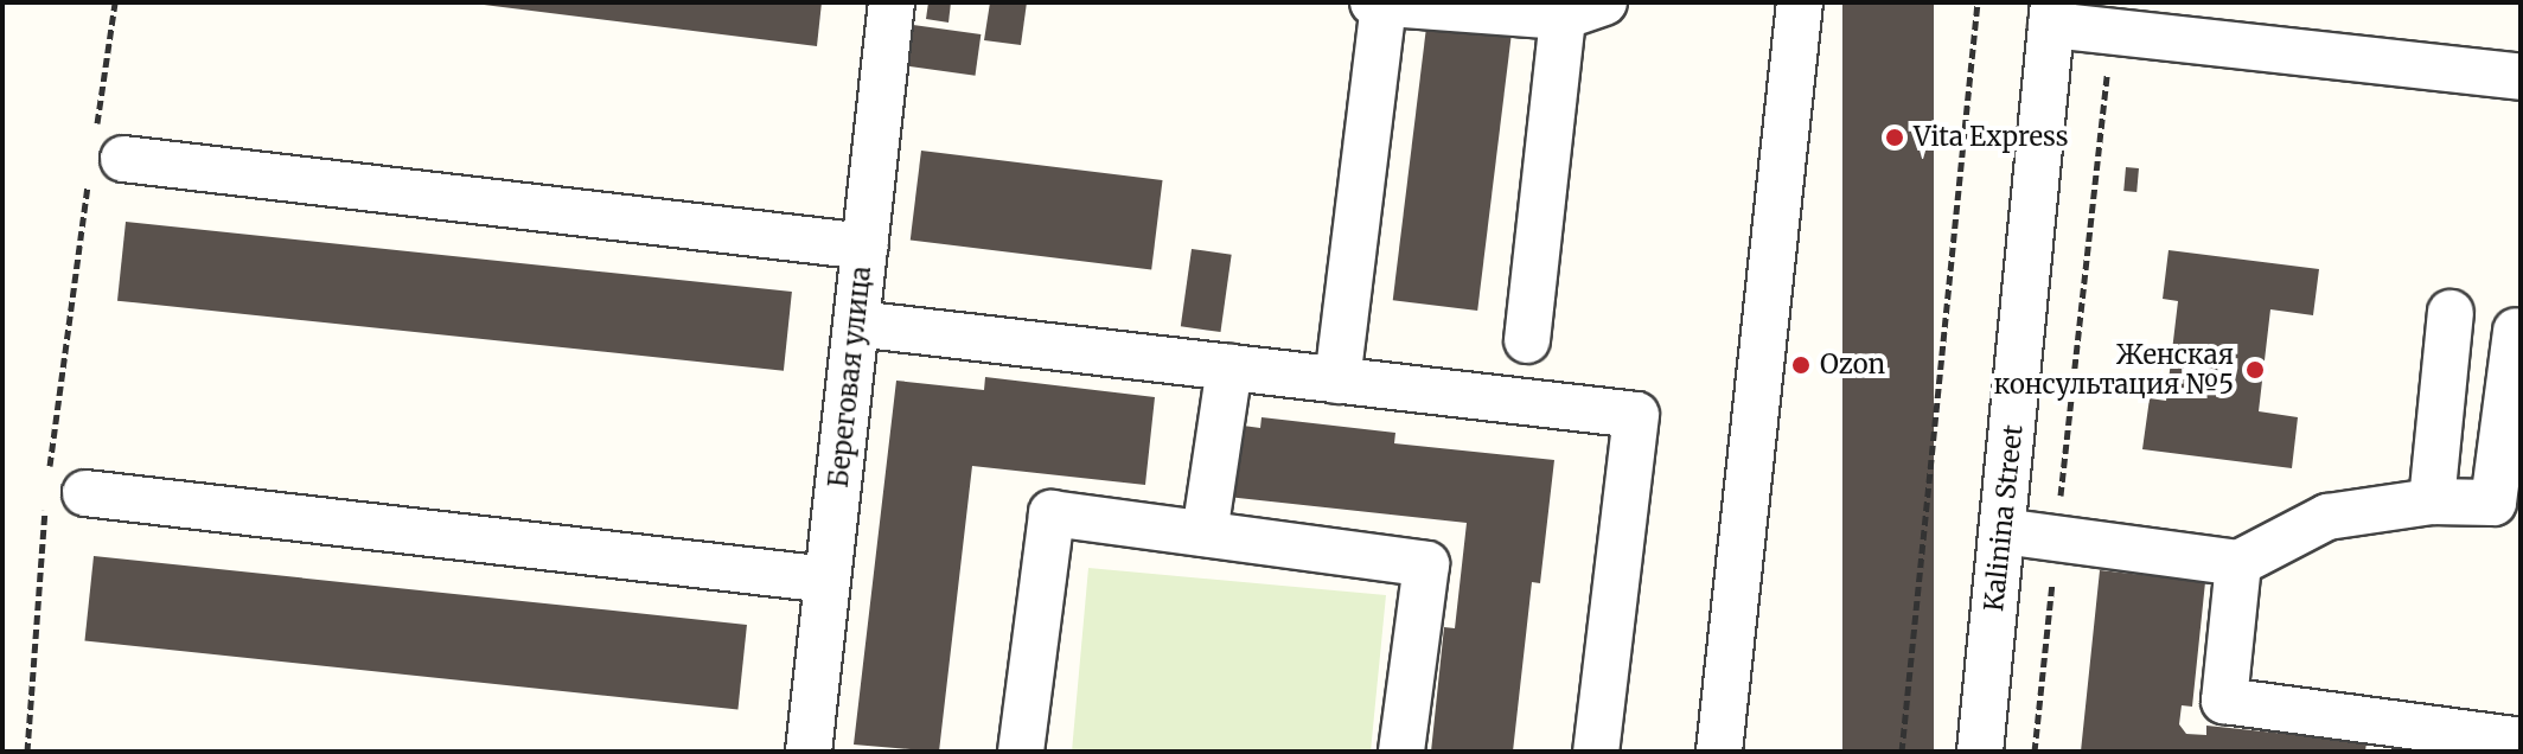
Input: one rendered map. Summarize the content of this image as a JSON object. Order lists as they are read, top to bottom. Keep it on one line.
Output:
{"streets":{"street":["Береговая улица","Kalinina Street"]},"places":["Vita Express","Ozon","Женская консультация №5"]}
